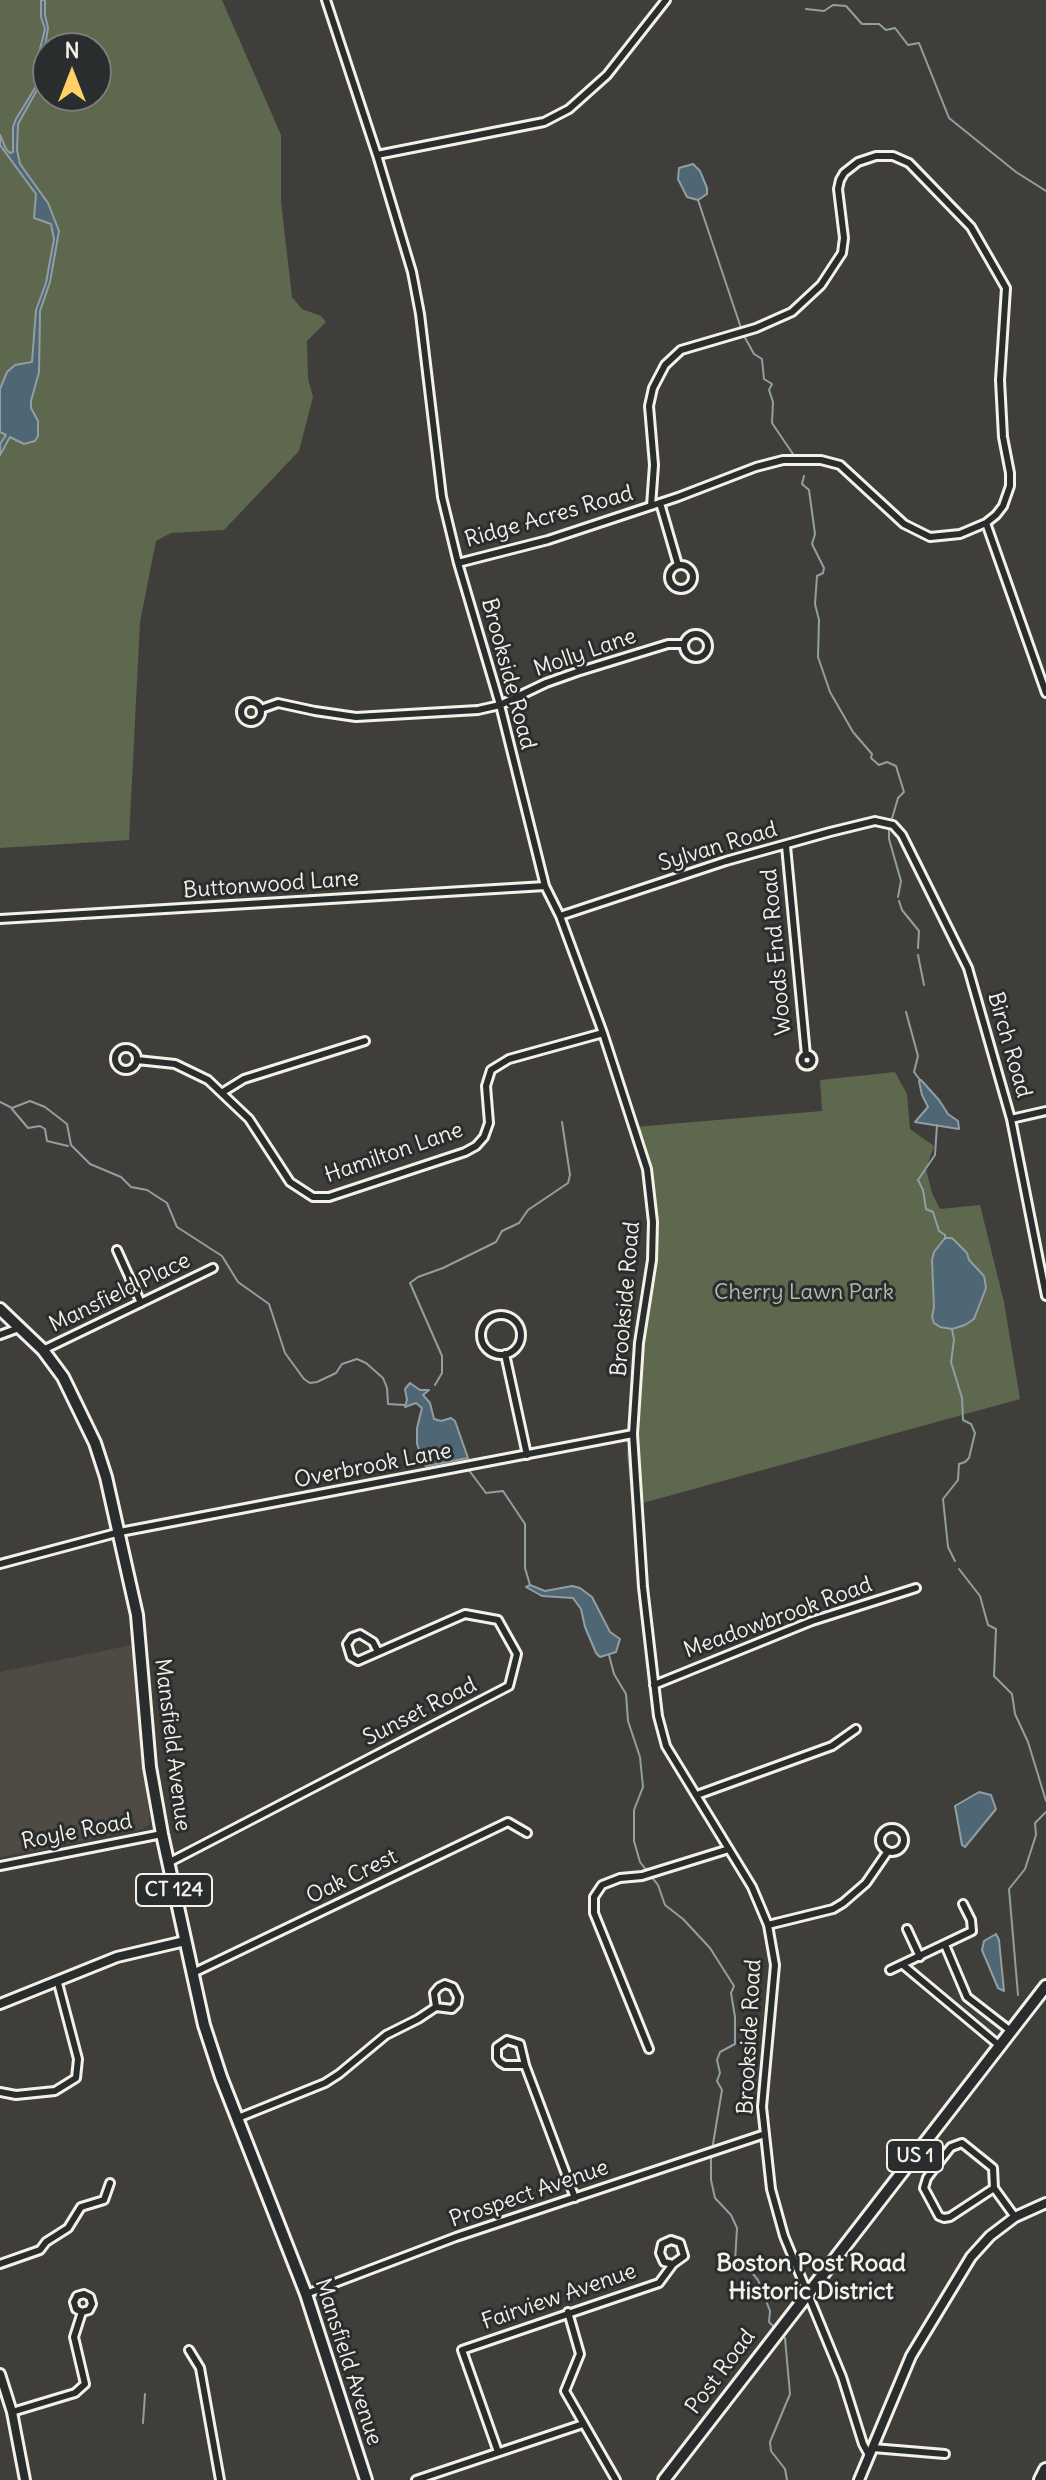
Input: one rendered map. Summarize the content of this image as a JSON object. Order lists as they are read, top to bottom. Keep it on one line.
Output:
{"streets":{"main road":["Mansfield Avenue","CT 124","US 1","Post Road"],"street":["Ridge Acres Road","Molly Lane","Brookside Road","Sylvan Road","Buttonwood Lane","Woods End Road","Birch Road","Hamilton Lane","Mansfield Place","Overbrook Lane","Meadowbrook Road","Sunset Road","Royle Road","Oak Crest","Prospect Avenue","Fairview Avenue"]},"crossings":[["Ridge Acres Road","Brookside Road"],["Molly Lane","Brookside Road"],["Brookside Road","Sylvan Road"],["Brookside Road","Buttonwood Lane"],["Brookside Road","Hamilton Lane"],["Brookside Road","Overbrook Lane"],["Brookside Road","Meadowbrook Road"],["Brookside Road","Prospect Avenue"],["Brookside Road","Post Road"],["Sylvan Road","Woods End Road"],["Sylvan Road","Birch Road"],["Mansfield Place","Mansfield Avenue"],["Overbrook Lane","Mansfield Avenue"],["Sunset Road","Mansfield Avenue"],["Mansfield Avenue","Royle Road"],["Mansfield Avenue","Oak Crest"],["Mansfield Avenue","Prospect Avenue"]],"districts":["Boston Post Road Historic District"],"parks":["Cherry Lawn Park"],"north":"top"}
